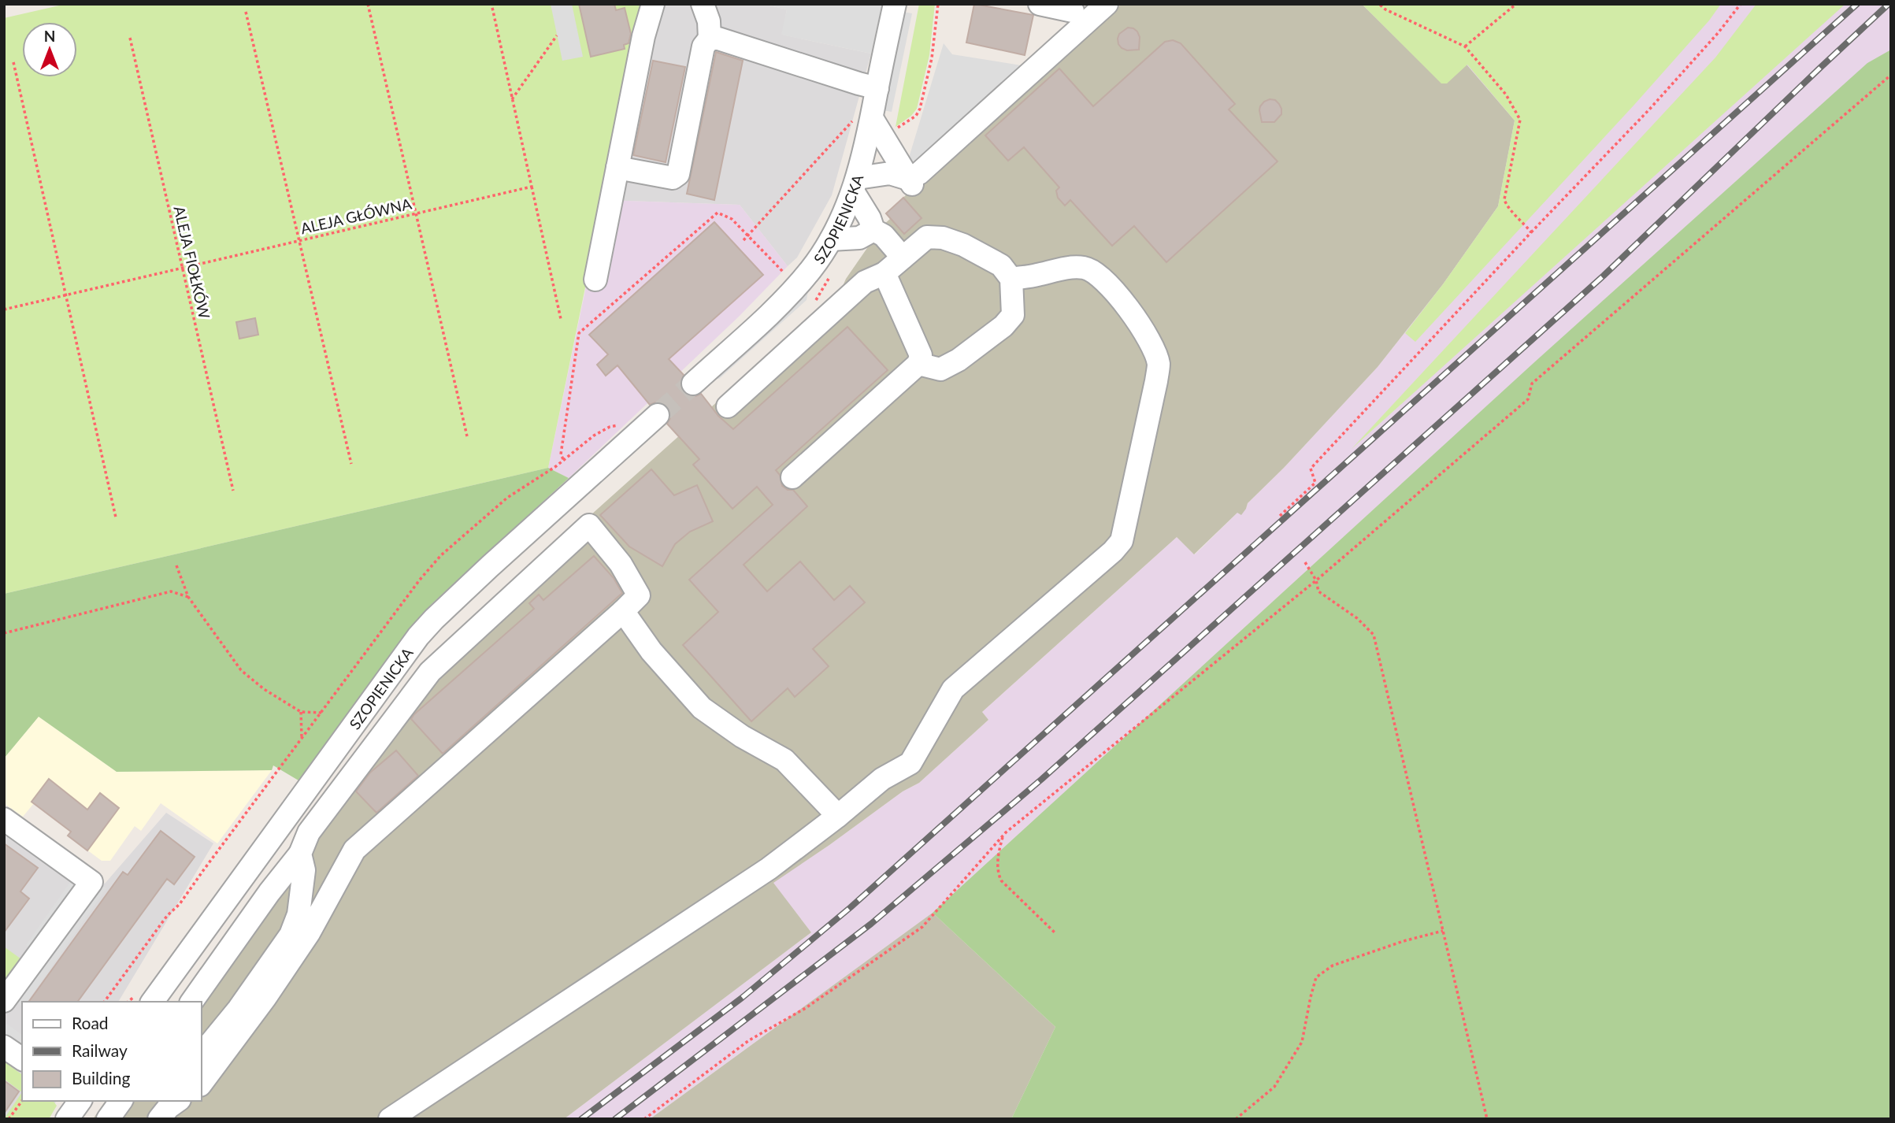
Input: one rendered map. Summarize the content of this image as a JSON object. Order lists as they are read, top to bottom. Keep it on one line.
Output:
{"streets":{"street":["SZOPIENICKA"],"path":["ALEJA GŁÓWNA","ALEJA FIOŁKÓW"]},"crossings":[["ALEJA GŁÓWNA","ALEJA FIOŁKÓW"]],"legend":["Road","Railway","Building"],"north":"top"}
